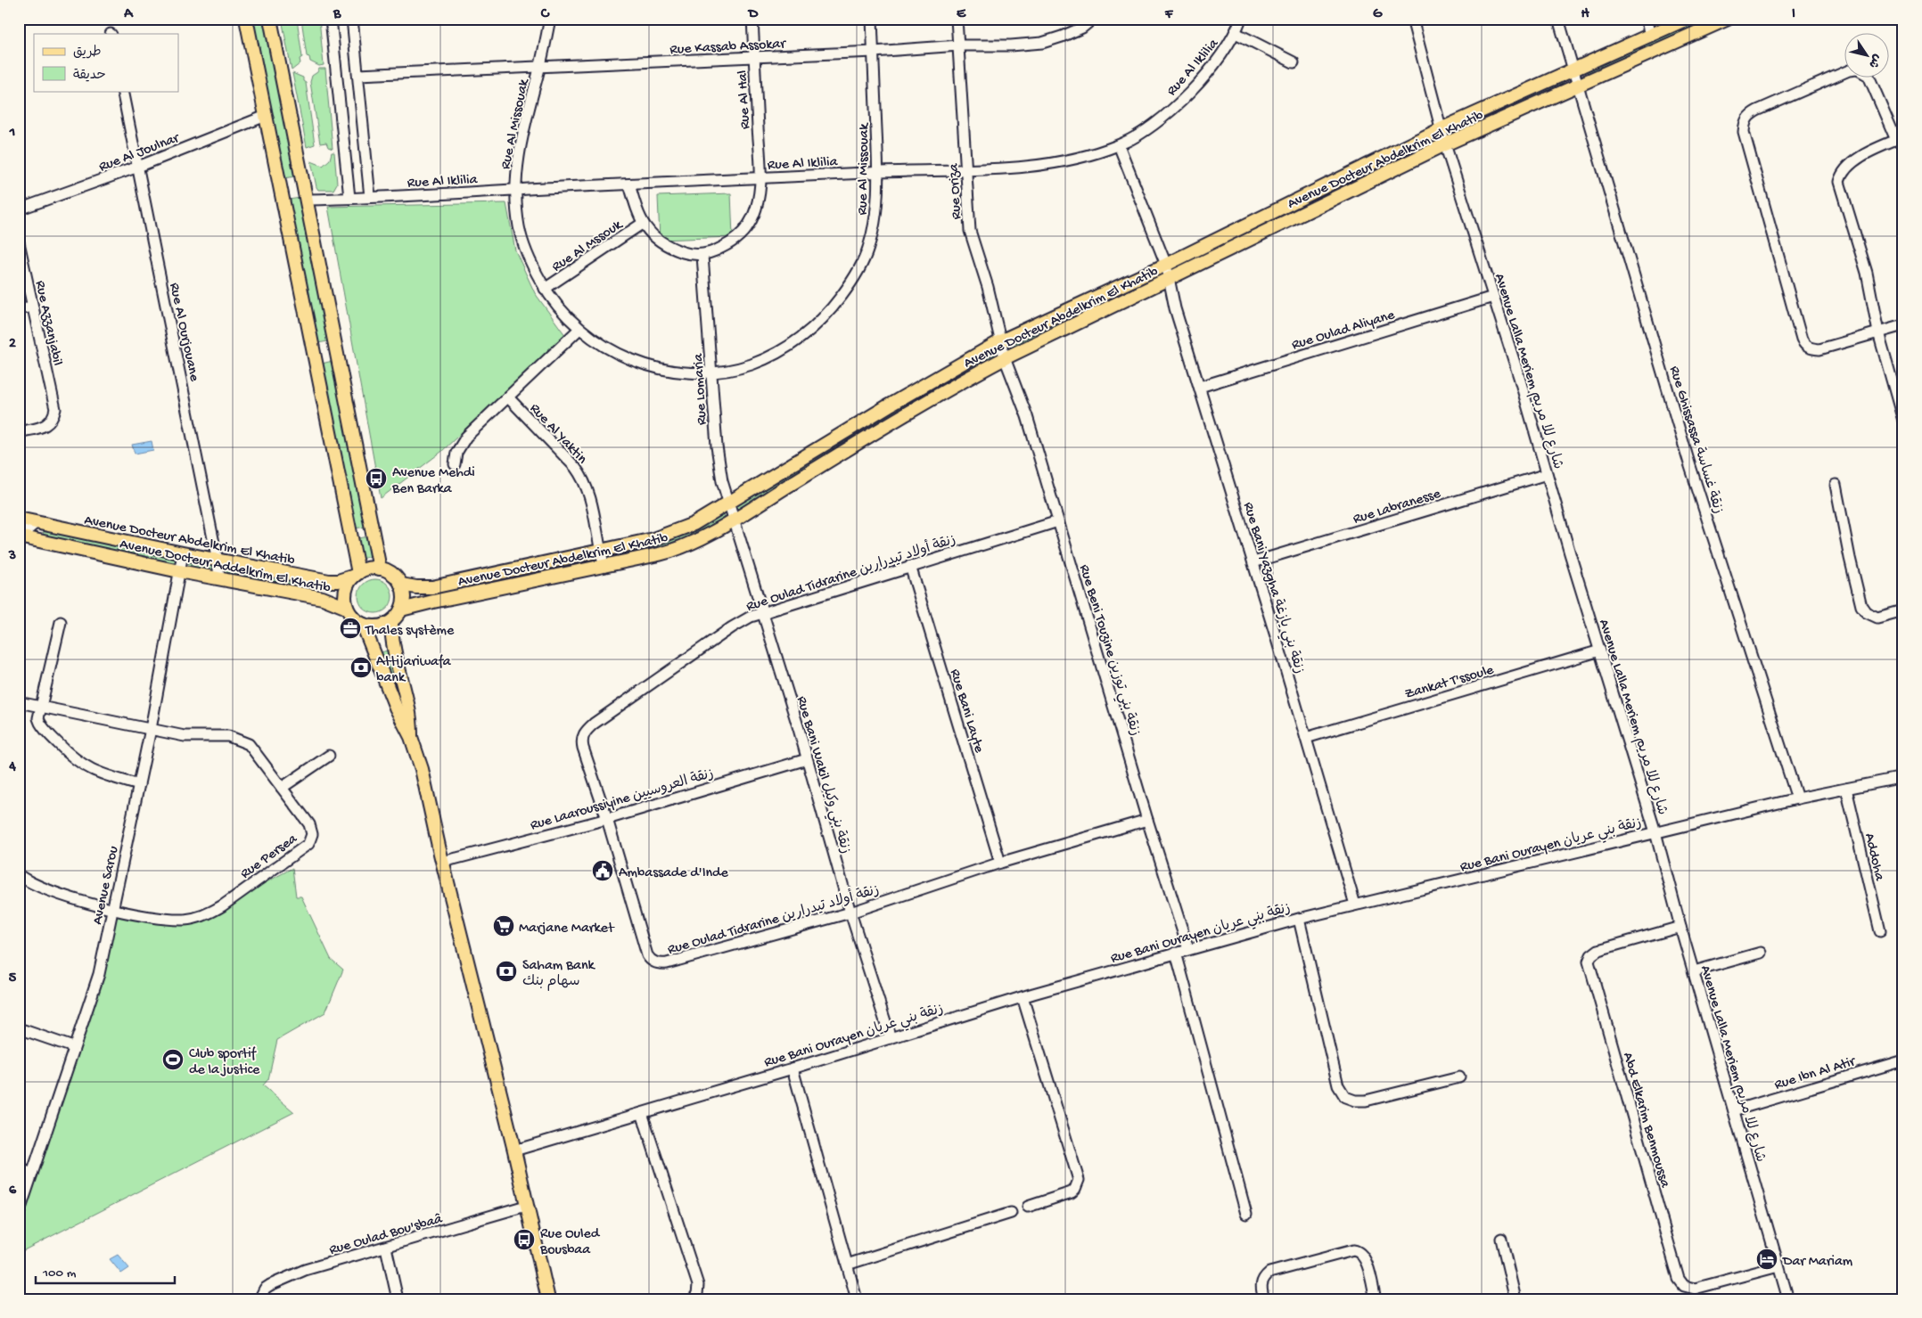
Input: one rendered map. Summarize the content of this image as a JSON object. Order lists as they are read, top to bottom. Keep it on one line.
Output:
{"streets":{"main road":["Avenue Docteur Abdelkrim El Khatib","Avenue Docteur Addelkrim El Khatib"],"street":["Rue Kassab Assokar","Rue Al Iklilia","Rue Al Hal","Rue Al Missouak","Rue Al Joulnar","Rue Oriza","Rue Al Mssouk","Rue Azzanjabil","Rue Oulad Aliyane","Rue Al Ourjouane","Avenue Lalla Meriem شارع للا مريم","Rue Lomaria","Rue Al Yaktin","Rue Ghissassa زنقة غساسة","Rue Labranesse","Rue Oulad Tidrarine زنقة أولاد تيدرارين","Rue Bani Yazgha زنقة بني يازغة","Rue Beni Touzine زنقة بني توزين","Zankat T'ssoule","Rue Bani Layte","Rue Bani Wakil زنقة بني وكيل","Rue Laaroussiyine زنقة العروسيين","Rue Bani Ourayen زنقة بني عريان","Rue Persea","Addoha","Avenue Sarou","Rue Ibn Al Atir","Abd Elkarim Benmoussa","Rue Oulad Bou'sbaâ"]},"crossings":[["Rue Kassab Assokar","Rue Al Hal"],["Rue Kassab Assokar","Rue Al Missouak"],["Rue Kassab Assokar","Rue Oriza"],["Rue Al Iklilia","Rue Al Hal"],["Rue Al Iklilia","Rue Al Missouak"],["Rue Al Iklilia","Rue Oriza"],["Rue Al Iklilia","Rue Bani Yazgha زنقة بني يازغة"],["Rue Al Missouak","Rue Al Mssouk"],["Rue Al Missouak","Rue Lomaria"],["Rue Al Joulnar","Rue Al Ourjouane"],["Avenue Docteur Abdelkrim El Khatib","Rue Oriza"],["Avenue Docteur Abdelkrim El Khatib","Rue Al Ourjouane"],["Avenue Docteur Abdelkrim El Khatib","Avenue Lalla Meriem شارع للا مريم"],["Avenue Docteur Abdelkrim El Khatib","Rue Lomaria"],["Avenue Docteur Abdelkrim El Khatib","Rue Al Yaktin"],["Avenue Docteur Abdelkrim El Khatib","Rue Ghissassa زنقة غساسة"],["Avenue Docteur Abdelkrim El Khatib","Avenue Docteur Addelkrim El Khatib"],["Avenue Docteur Abdelkrim El Khatib","Rue Bani Yazgha زنقة بني يازغة"],["Avenue Docteur Abdelkrim El Khatib","Rue Beni Touzine زنقة بني توزين"],["Avenue Docteur Abdelkrim El Khatib","Rue Bani Wakil زنقة بني وكيل"],["Avenue Docteur Abdelkrim El Khatib","Avenue Sarou"],["Rue Oriza","Rue Beni Touzine زنقة بني توزين"],["Rue Oulad Aliyane","Avenue Lalla Meriem شارع للا مريم"],["Rue Oulad Aliyane","Rue Bani Yazgha زنقة بني يازغة"],["Rue Al Ourjouane","Avenue Docteur Addelkrim El Khatib"],["Avenue Lalla Meriem شارع للا مريم","Rue Labranesse"],["Avenue Lalla Meriem شارع للا مريم","Zankat T'ssoule"],["Avenue Lalla Meriem شارع للا مريم","Rue Bani Ourayen زنقة بني عريان"],["Avenue Lalla Meriem شارع للا مريم","Rue Ibn Al Atir"],["Avenue Lalla Meriem شارع للا مريم","Abd Elkarim Benmoussa"],["Rue Lomaria","Rue Bani Wakil زنقة بني وكيل"],["Rue Ghissassa زنقة غساسة","Rue Bani Ourayen زنقة بني عريان"],["Rue Labranesse","Rue Bani Yazgha زنقة بني يازغة"],["Avenue Docteur Addelkrim El Khatib","Avenue Sarou"],["Rue Oulad Tidrarine زنقة أولاد تيدرارين","Rue Beni Touzine زنقة بني توزين"],["Rue Oulad Tidrarine زنقة أولاد تيدرارين","Rue Bani Layte"],["Rue Oulad Tidrarine زنقة أولاد تيدرارين","Rue Bani Wakil زنقة بني وكيل"],["Rue Oulad Tidrarine زنقة أولاد تيدرارين","Rue Laaroussiyine زنقة العروسيين"],["Rue Bani Yazgha زنقة بني يازغة","Zankat T'ssoule"],["Rue Bani Yazgha زنقة بني يازغة","Rue Bani Ourayen زنقة بني عريان"],["Rue Beni Touzine زنقة بني توزين","Rue Bani Ourayen زنقة بني عريان"],["Rue Bani Wakil زنقة بني وكيل","Rue Laaroussiyine زنقة العروسيين"],["Rue Bani Wakil زنقة بني وكيل","Rue Bani Ourayen زنقة بني عريان"],["Rue Bani Ourayen زنقة بني عريان","Addoha"],["Rue Persea","Avenue Sarou"]],"places":{"bus stop":["Avenue Mehdi Ben Barka","Rue Ouled Bousbaa"],"office":["Thales système"],"bank":["Attijariwafa bank","Saham Bank سهام بنك"],"public building":["Ambassade d'Inde"],"supermarket":["Marjane Market"],"sports":["Club sportif de la justice"],"hotel":["Dar Mariam"]},"legend":["طريق","حديقة"],"scale_bar":"100 m","north":"bottom right","grid":{"columns":["A","B","C","D","E","F","G","H","I"],"rows":["1","2","3","4","5","6"]}}
